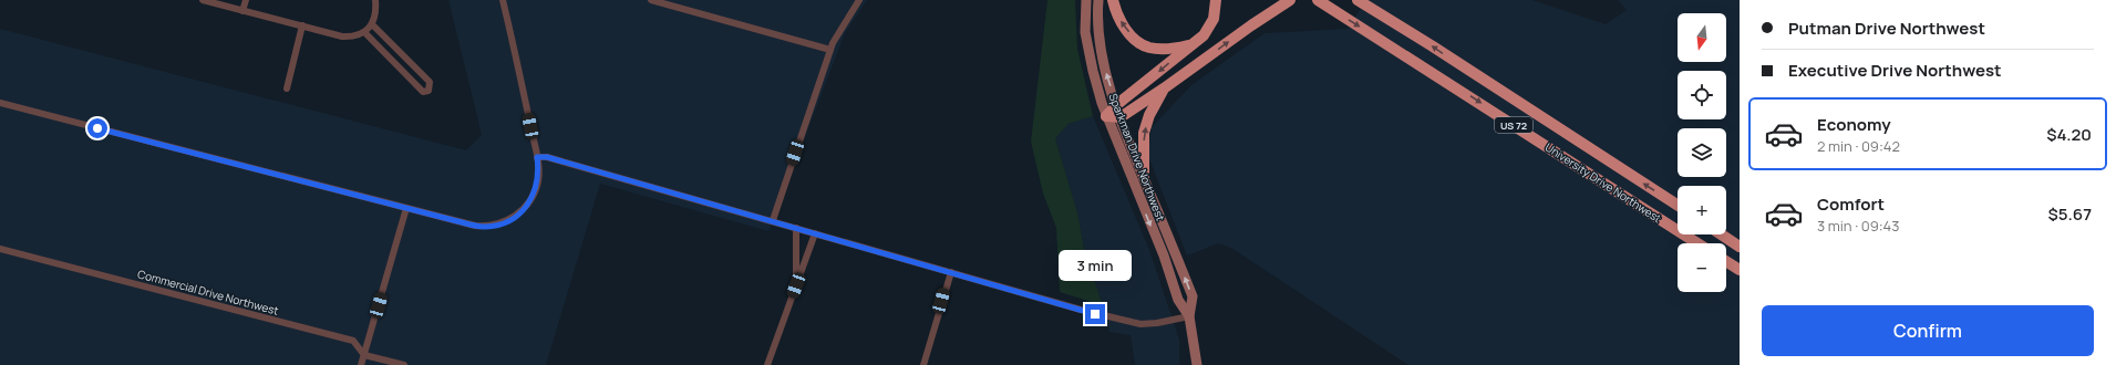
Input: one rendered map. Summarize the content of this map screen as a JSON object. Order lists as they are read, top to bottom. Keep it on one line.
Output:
{"streets":{"highway":["US 72","University Drive Northwest"],"main road":["Sparkman Drive Northwest"],"street":["Commercial Drive Northwest"]},"north":"bottom","page":{"banner":["Putman Drive Northwest","Executive Drive Northwest"],"map_buttons":["+","−"],"list":[{"name":"Economy","note":"2 min · 09:42","value":"$4.20"},{"name":"Comfort","note":"3 min · 09:43","value":"$5.67"}],"bubble":"3 min","buttons":"Confirm"}}
